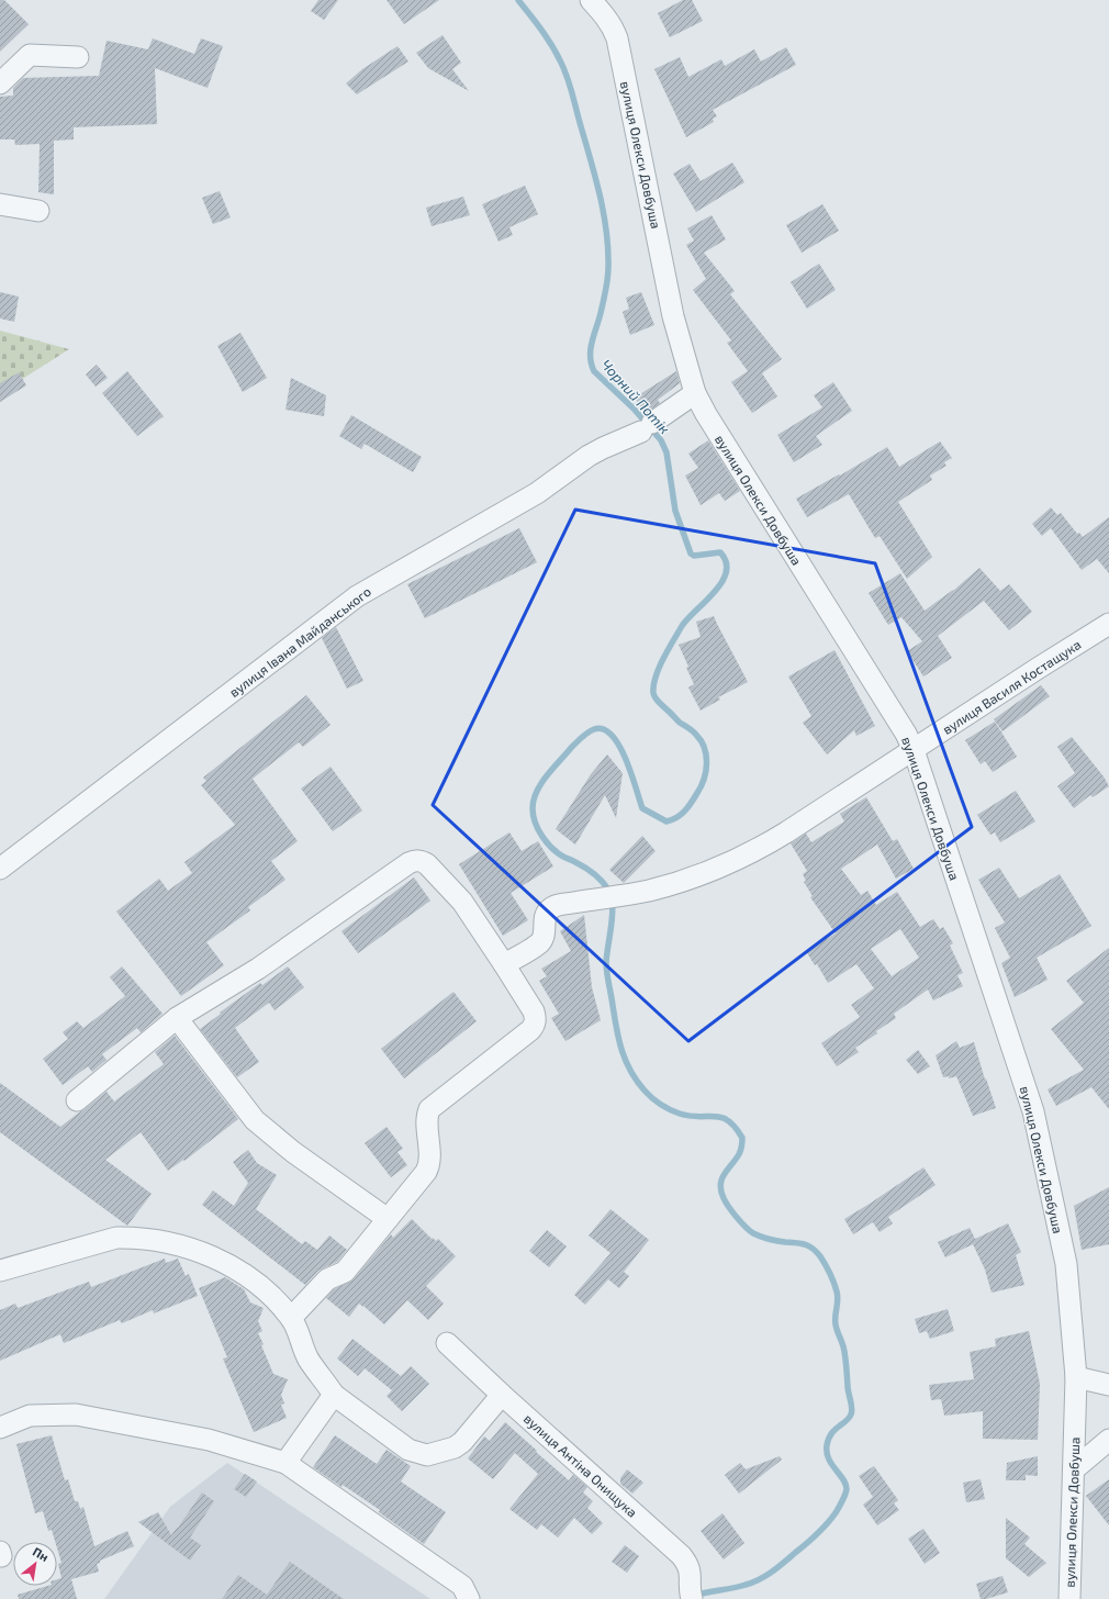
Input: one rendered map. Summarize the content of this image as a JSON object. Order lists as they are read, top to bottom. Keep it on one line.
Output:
{"streets":{"street":["вулиця Олекси Довбуша","вулиця Івана Майданського","вулиця Василя Костащука","вулиця Антіна Онищука"]},"crossings":[["вулиця Олекси Довбуша","вулиця Івана Майданського"],["вулиця Олекси Довбуша","вулиця Василя Костащука"]],"water":["Чорний Потік"],"north":"top right"}
